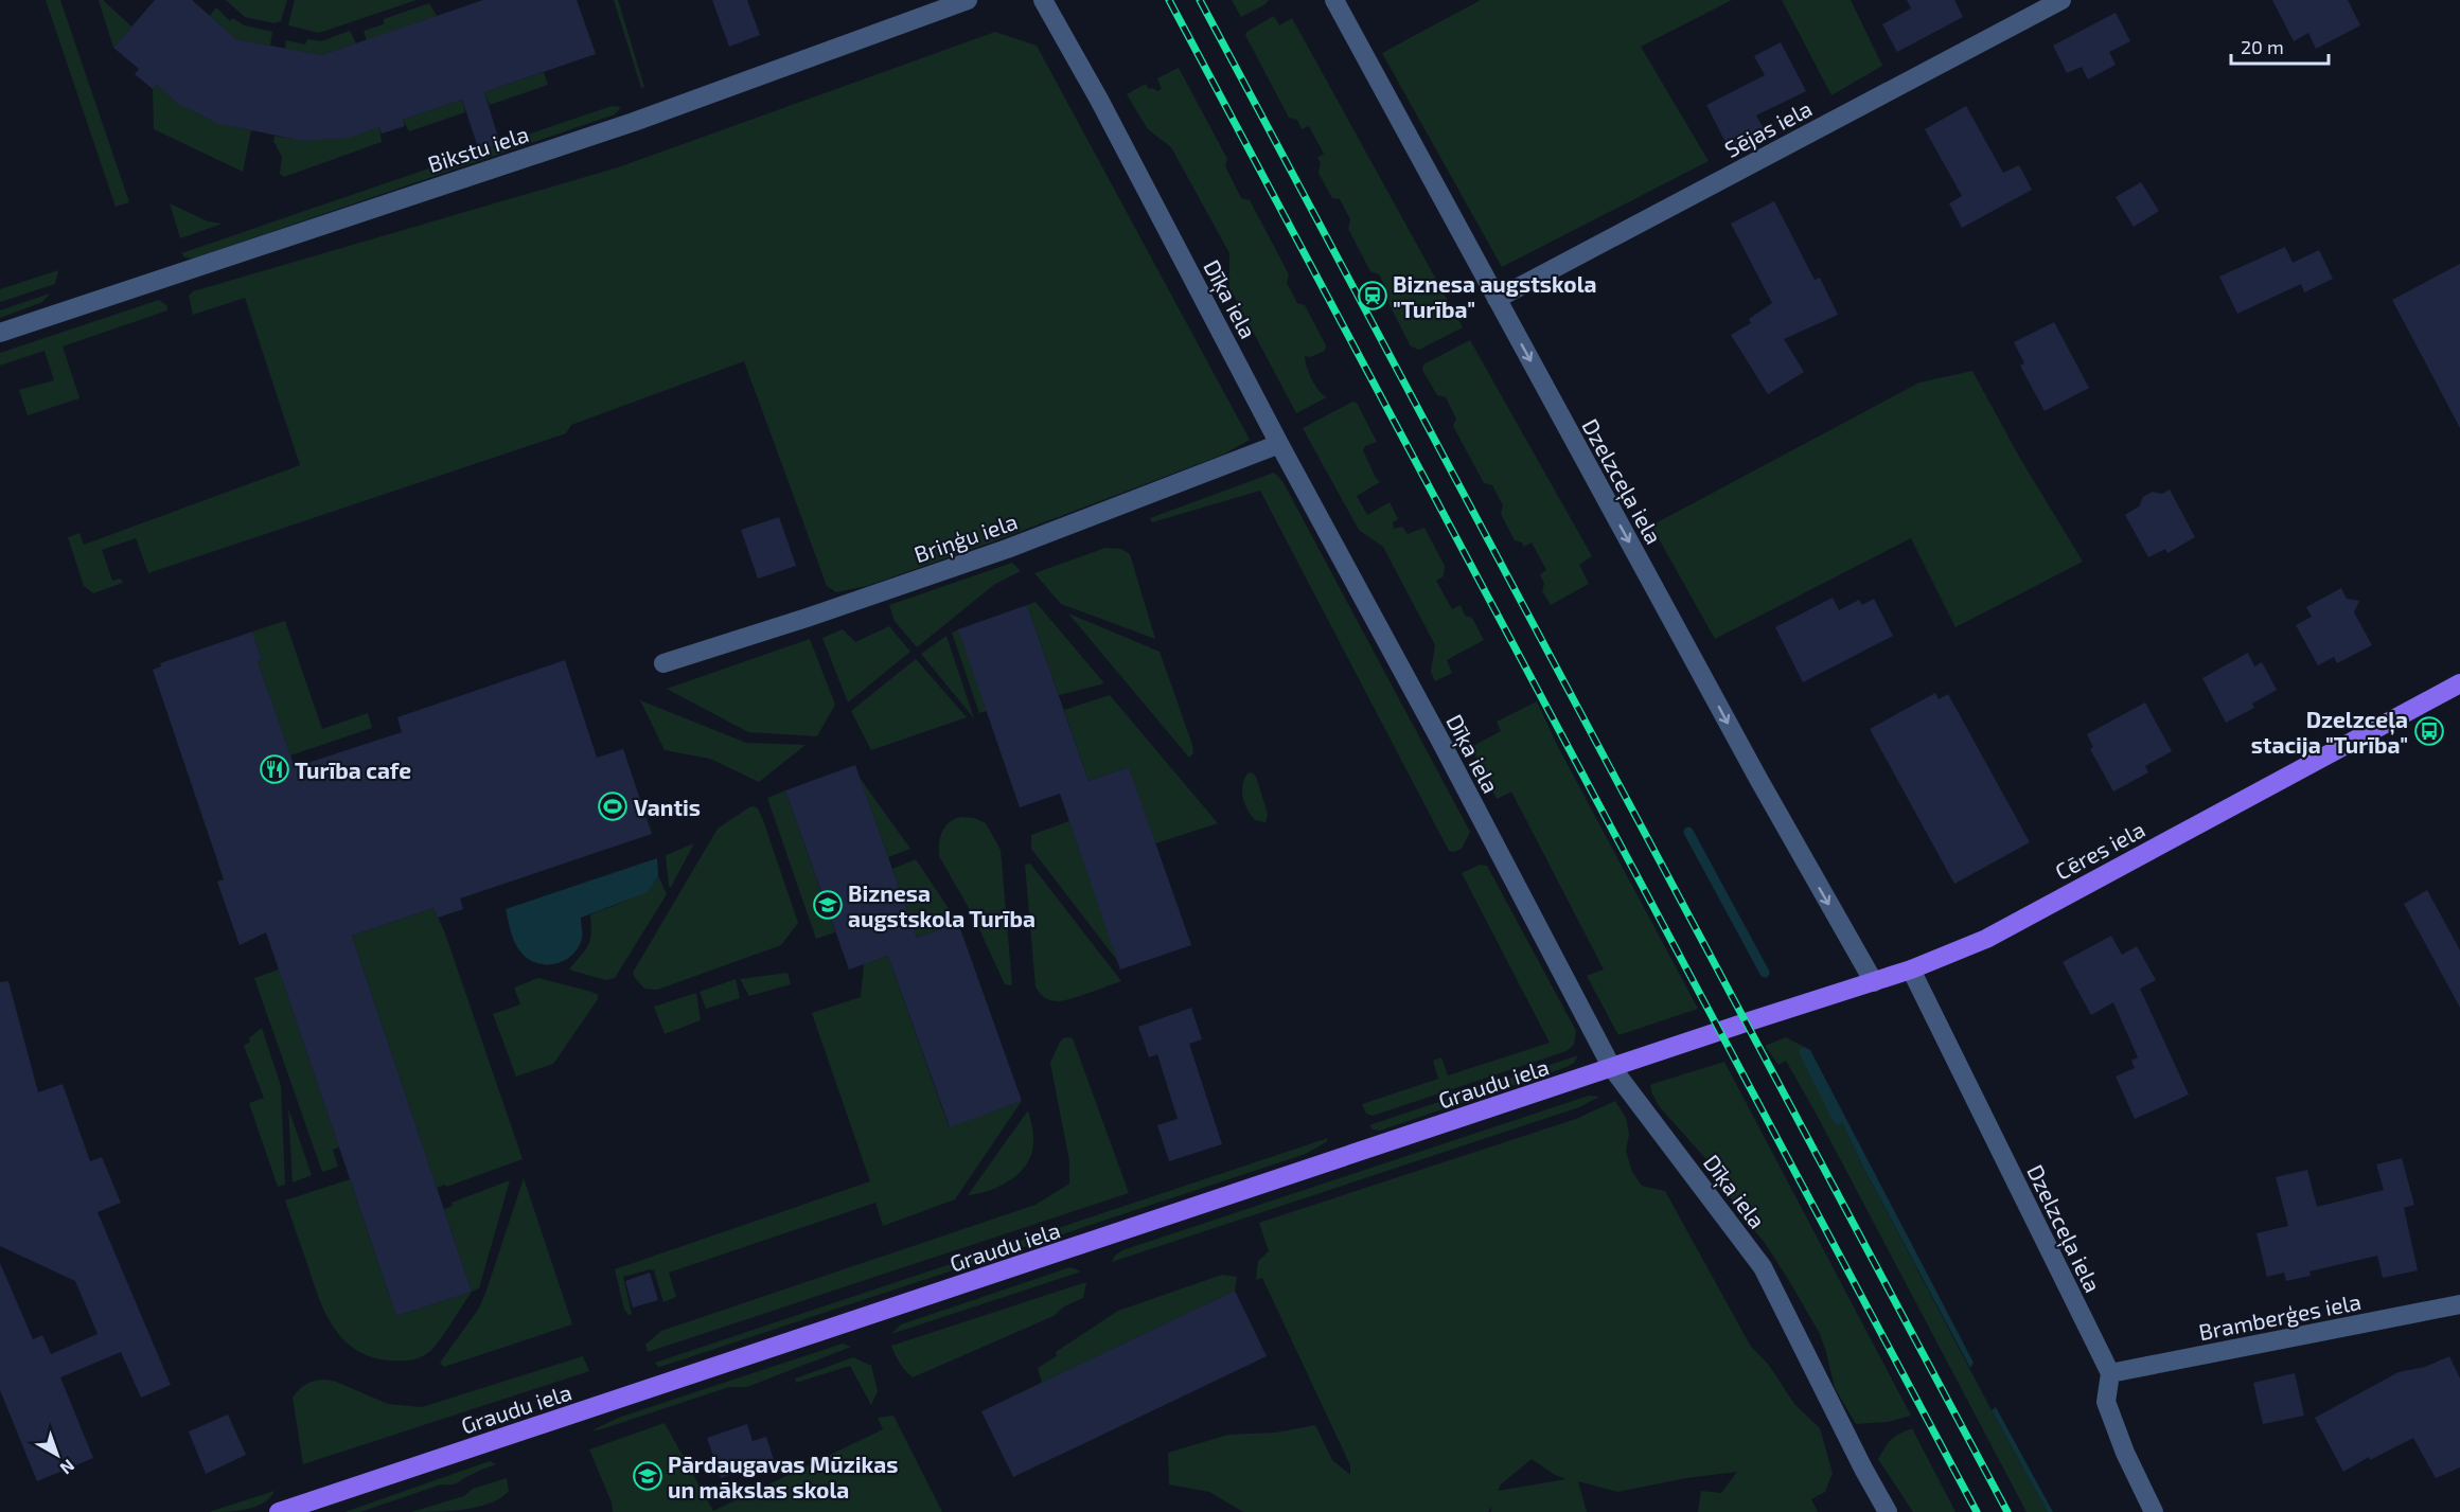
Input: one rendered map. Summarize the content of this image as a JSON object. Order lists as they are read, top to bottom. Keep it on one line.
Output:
{"streets":{"main road":["Cēres iela","Graudu iela"],"street":["Sējas iela","Bikstu iela","Dīķa iela","Dzelzceļa iela","Briņģu iela","Bramberģes iela"]},"crossings":[["Sējas iela","Dzelzceļa iela"],["Dīķa iela","Briņģu iela"],["Dīķa iela","Graudu iela"],["Dzelzceļa iela","Cēres iela"],["Dzelzceļa iela","Bramberģes iela"],["Cēres iela","Graudu iela"]],"one_way":["Dzelzceļa iela"],"places":{"station":["Biznesa augstskola \"Turība\""],"bus stop":["Dzelzceļa stacija \"Turība\""],"restaurant":["Turība cafe"],"sports":["Vantis"],"school or university":["Biznesa augstskola Turība","Pārdaugavas Mūzikas un mākslas skola"]},"scale_bar":"20 m","north":"bottom right"}
